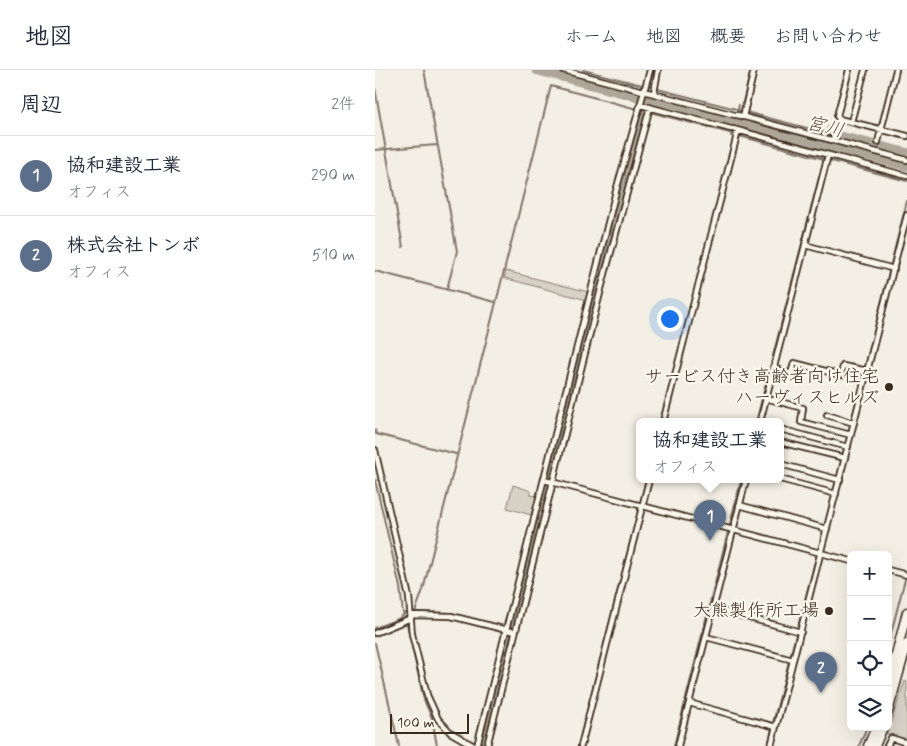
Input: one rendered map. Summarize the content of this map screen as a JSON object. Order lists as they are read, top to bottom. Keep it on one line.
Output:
{"water":["宮川"],"places":["サービス付き高齢者向け住宅 ハーヴィスヒルズ","大熊製作所工場"],"scale_bar":"100 m","page":{"header":"地図","nav":["ホーム","地図","概要","お問い合わせ"],"heading":["周辺","2件"],"list":[{"mark":"1","name":"協和建設工業","note":"オフィス","value":"290 m"},{"mark":"2","name":"株式会社トンボ","note":"オフィス","value":"510 m"}],"popup":["協和建設工業","オフィス"],"pins":["1","2"],"map_buttons":["+","−"],"scale":"100 m"}}
